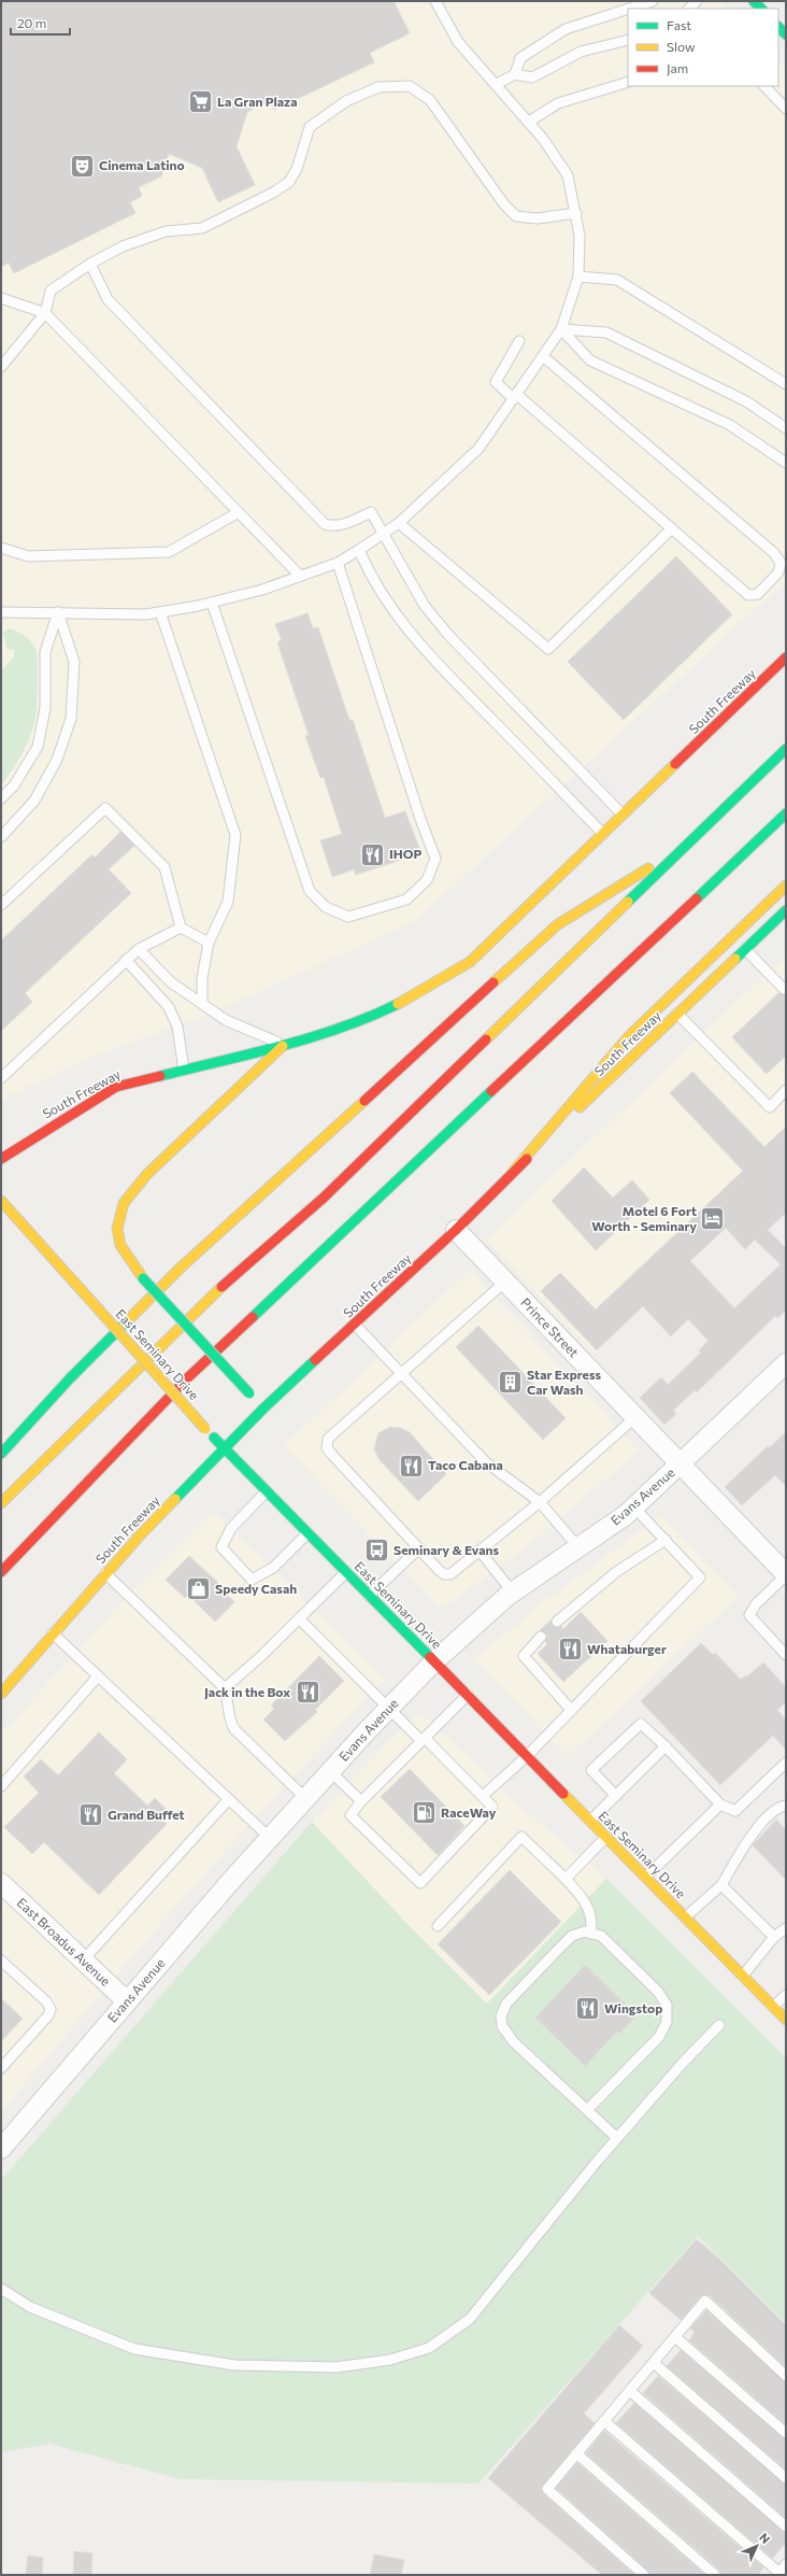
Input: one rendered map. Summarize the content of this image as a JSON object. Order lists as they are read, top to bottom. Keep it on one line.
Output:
{"streets":{"main road":["South Freeway","East Seminary Drive"],"street":["Prince Street","Evans Avenue","East Broadus Avenue"]},"crossings":[["South Freeway","Prince Street"],["South Freeway","East Seminary Drive"],["Prince Street","Evans Avenue"],["East Seminary Drive","Evans Avenue"],["Evans Avenue","East Broadus Avenue"]],"places":{"supermarket":["La Gran Plaza"],"theatre":["Cinema Latino"],"restaurant":["IHOP","Taco Cabana","Whataburger","Jack in the Box","Grand Buffet","Wingstop"],"hotel":["Motel 6 Fort Worth - Seminary"],"building":["Star Express Car Wash"],"bus stop":["Seminary & Evans"],"shop":["Speedy Casah"],"fuel station":["RaceWay"]},"legend":["Fast","Slow","Jam"],"scale_bar":"20 m","north":"top right"}
